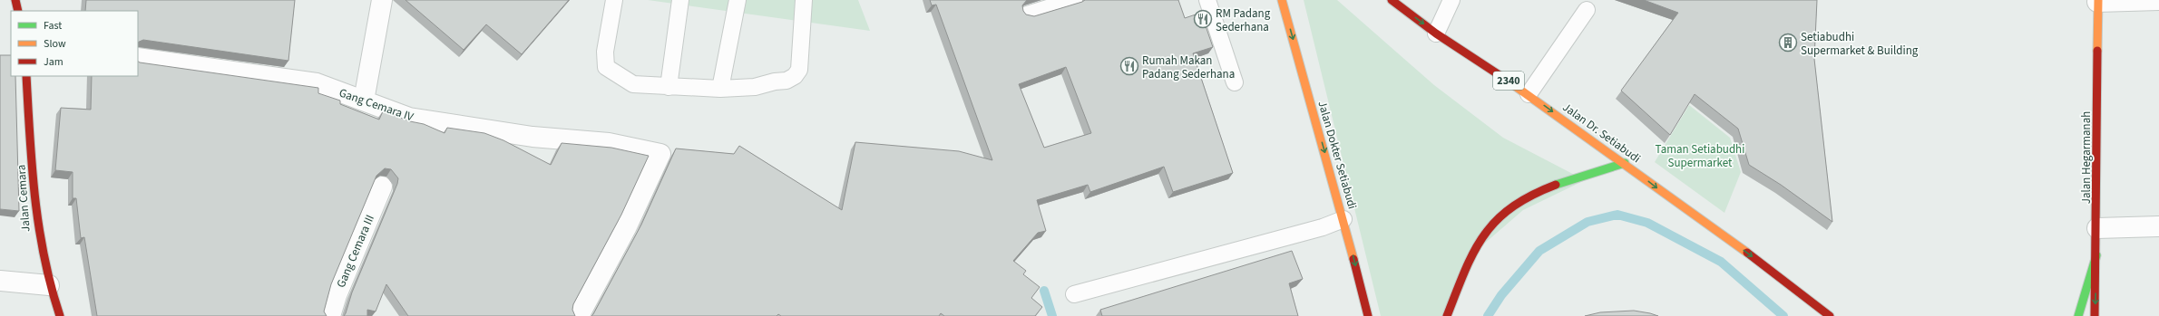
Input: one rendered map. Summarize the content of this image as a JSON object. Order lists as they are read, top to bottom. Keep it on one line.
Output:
{"streets":{"main road":["2340","Jalan Dr. Setiabudi","Jalan Dokter Setiabudi","Jalan Hegarmanah","Jalan Cemara"],"street":["Gang Cemara IV","Gang Cemara III"]},"one_way":["Jalan Dr. Setiabudi","Jalan Dokter Setiabudi"],"parks":["Taman Setiabudhi Supermarket"],"places":{"restaurant":["RM Padang Sederhana","Rumah Makan Padang Sederhana"],"building":["Setiabudhi Supermarket & Building"]},"legend":["Fast","Slow","Jam"]}
